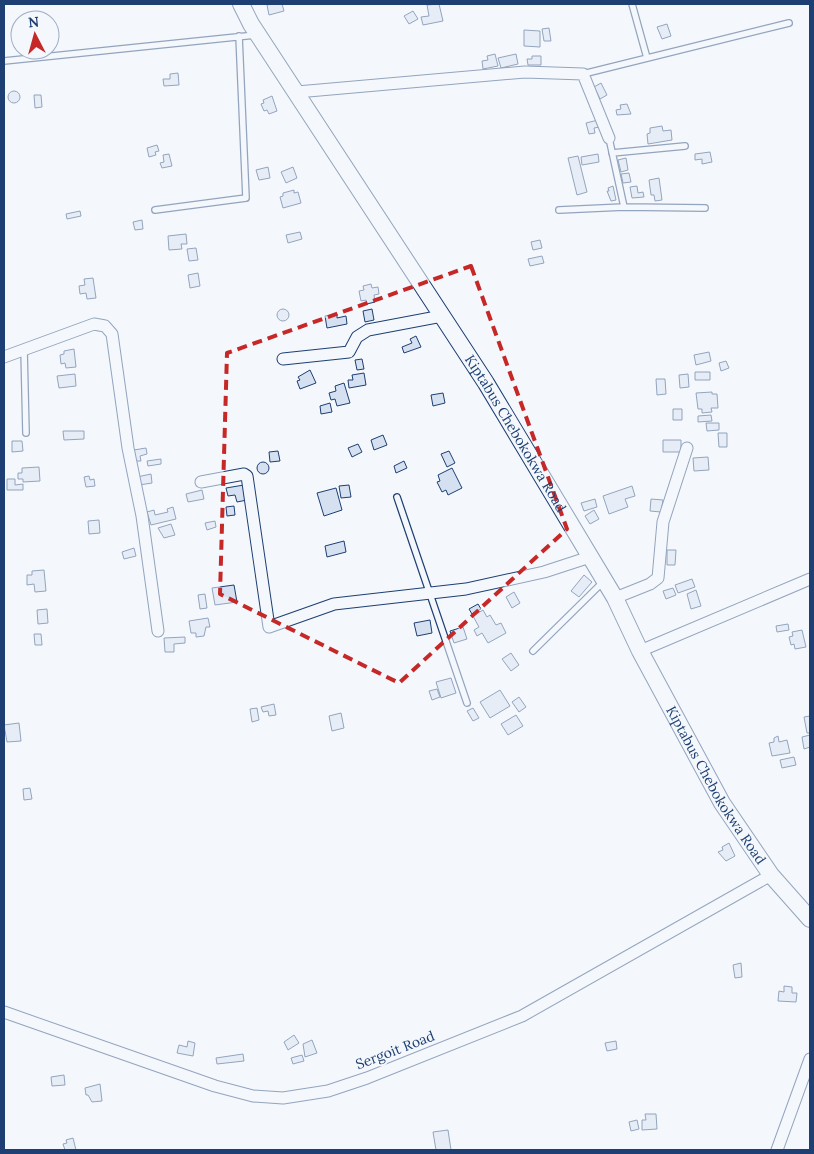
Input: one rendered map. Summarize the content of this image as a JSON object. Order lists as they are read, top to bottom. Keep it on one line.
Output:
{"streets":{"street":["Kiptabus Chebokokwa Road","Sergoit Road"]},"crossings":[["Kiptabus Chebokokwa Road","Sergoit Road"]],"north":"top"}
